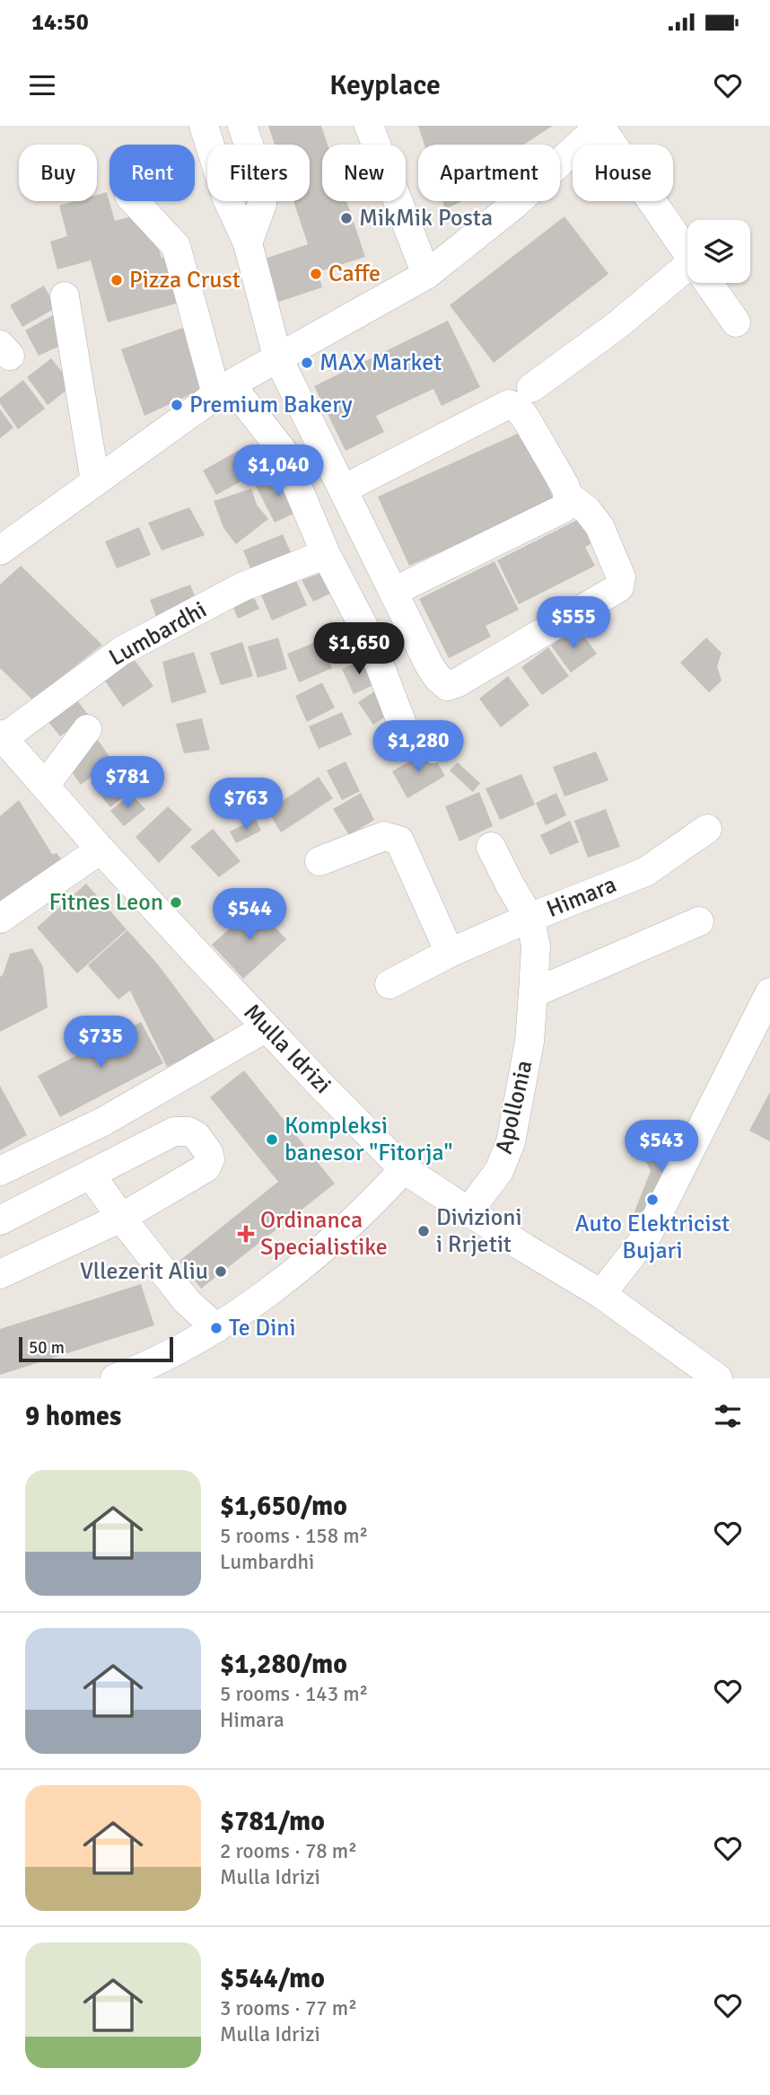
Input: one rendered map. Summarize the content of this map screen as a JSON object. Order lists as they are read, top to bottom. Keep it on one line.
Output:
{"streets":{"street":["Lumbardhi","Himara","Mulla Idrizi","Apollonia"]},"crossings":[["Lumbardhi","Mulla Idrizi"],["Himara","Apollonia"],["Mulla Idrizi","Apollonia"]],"places":{"other":["MikMik Posta","Caffe","Pizza Crust","MAX Market","Premium Bakery","Fitnes Leon","Kompleksi banesor \"Fitorja\"","Auto Elektricist Bujari","Divizioni i Rrjetit","Vllezerit Aliu","Te Dini"],"health":["Ordinanca Specialistike"]},"scale_bar":"50 m","page":{"status":"14:50","header":"Keyplace","chip":["Buy","Rent","Filters","New","Apartment","House"],"price":["$1,040","$555","$1,650","$1,280","$781","$763","$544","$735","$543"],"scale":"50 m","heading":"9 homes","list":[{"name":"$1,650/mo","note":"5 rooms · 158 m² · Lumbardhi"},{"name":"$1,280/mo","note":"5 rooms · 143 m² · Himara"},{"name":"$781/mo","note":"2 rooms · 78 m² · Mulla Idrizi"},{"name":"$544/mo","note":"3 rooms · 77 m² · Mulla Idrizi"}]}}
